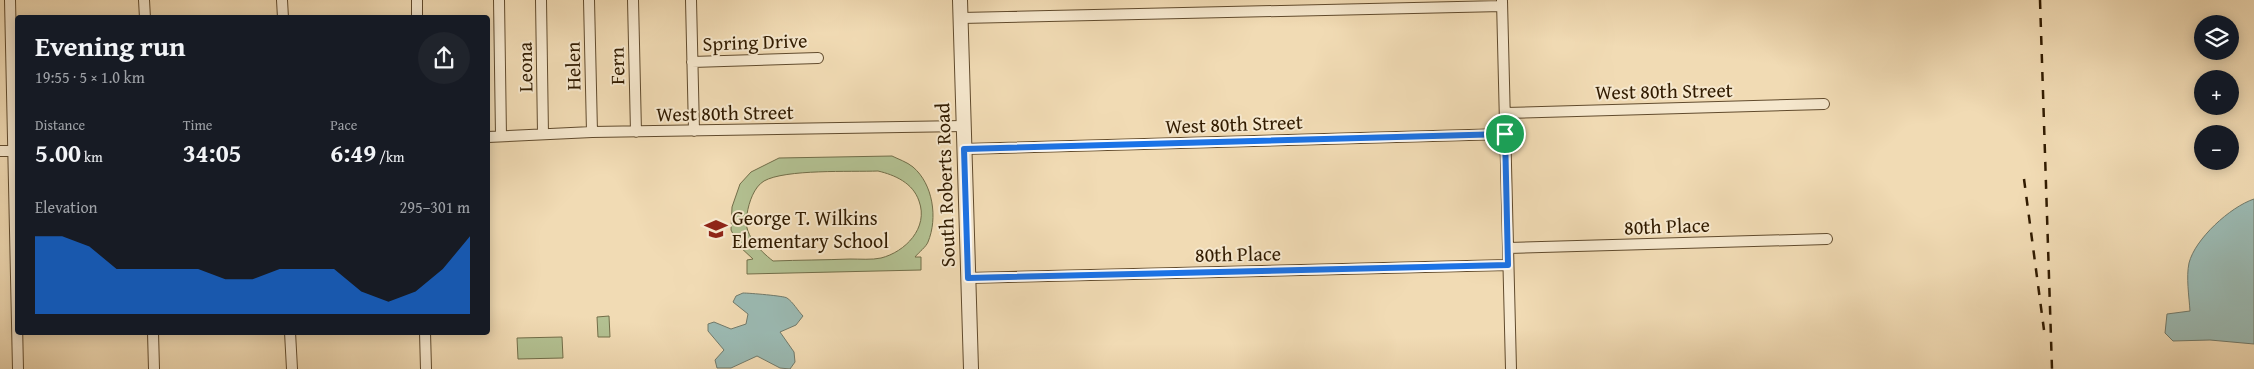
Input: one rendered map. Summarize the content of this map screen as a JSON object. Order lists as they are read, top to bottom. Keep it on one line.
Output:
{"streets":{"street":["Spring Drive","Helen","Fern","Leona","West 80th Street","South Roberts Road","80th Place"]},"crossings":[["Helen","West 80th Street"],["Fern","West 80th Street"],["Leona","West 80th Street"],["West 80th Street","South Roberts Road"],["South Roberts Road","80th Place"]],"places":{"school or university":["George T. Wilkins Elementary School"]},"page":{"map_buttons":["+","−"],"heading":["Evening run","19:55 · 5 × 1.0 km"],"stats":[["Distance","5.00 km"],["Time","34:05"],["Pace","6:49 /km"]],"chart":["Elevation","295–301 m"]}}
